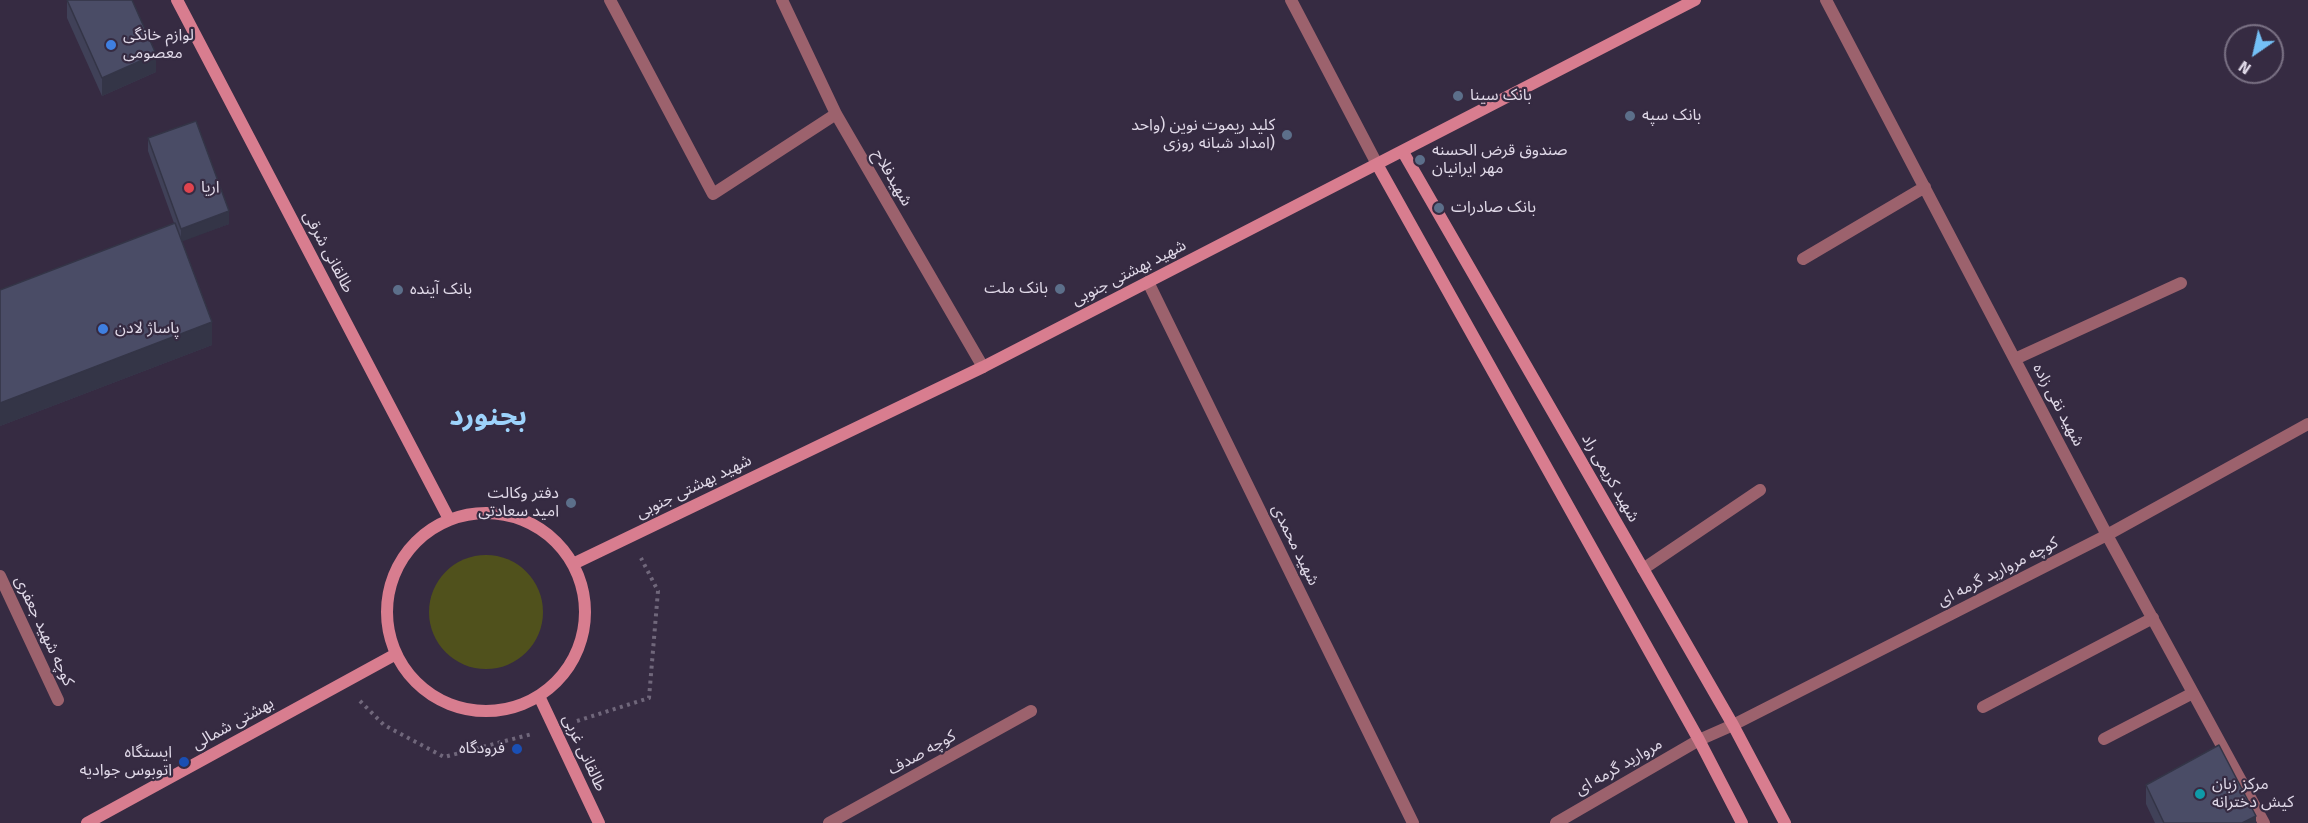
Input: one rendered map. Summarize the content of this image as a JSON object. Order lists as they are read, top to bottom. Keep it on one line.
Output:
{"streets":{"main road":["طالقانی شرقی","شهید بهشتی جنوبی","شهید کریمی راد","بهشتی شمالی","طالقانی غربی"],"street":["شهیدفلاح","شهید نقی زاده","شهید محمدی","کوچه مروارید گرمه ای","کوچه شهید جعفری","کوچه صدف","مروارید گرمه ای"]},"crossings":[["شهیدفلاح","شهید بهشتی جنوبی"],["طالقانی شرقی","شهید بهشتی جنوبی"],["طالقانی شرقی","بهشتی شمالی"],["طالقانی شرقی","طالقانی غربی"],["شهید بهشتی جنوبی","شهید کریمی راد"],["شهید بهشتی جنوبی","شهید محمدی"],["شهید بهشتی جنوبی","بهشتی شمالی"],["شهید بهشتی جنوبی","طالقانی غربی"],["شهید نقی زاده","کوچه مروارید گرمه ای"],["شهید کریمی راد","کوچه مروارید گرمه ای"],["کوچه مروارید گرمه ای","مروارید گرمه ای"],["بهشتی شمالی","طالقانی غربی"]],"districts":["بجنورد"],"places":["لوازم خانگی معصومی","بانک سینا","بانک سپه","کلید ریموت نوین (واحد امداد شبانه روزی)","صندوق قرض الحسنه مهر ایرانیان","اریا","بانک صادرات","بانک ملت","بانک آینده","پاساژ لادن","دفتر وکالت امید سعادتی","فرودگاه","ایستگاه اتوبوس جوادیه","مرکز زبان کیش دخترانه"],"north":"bottom left"}
